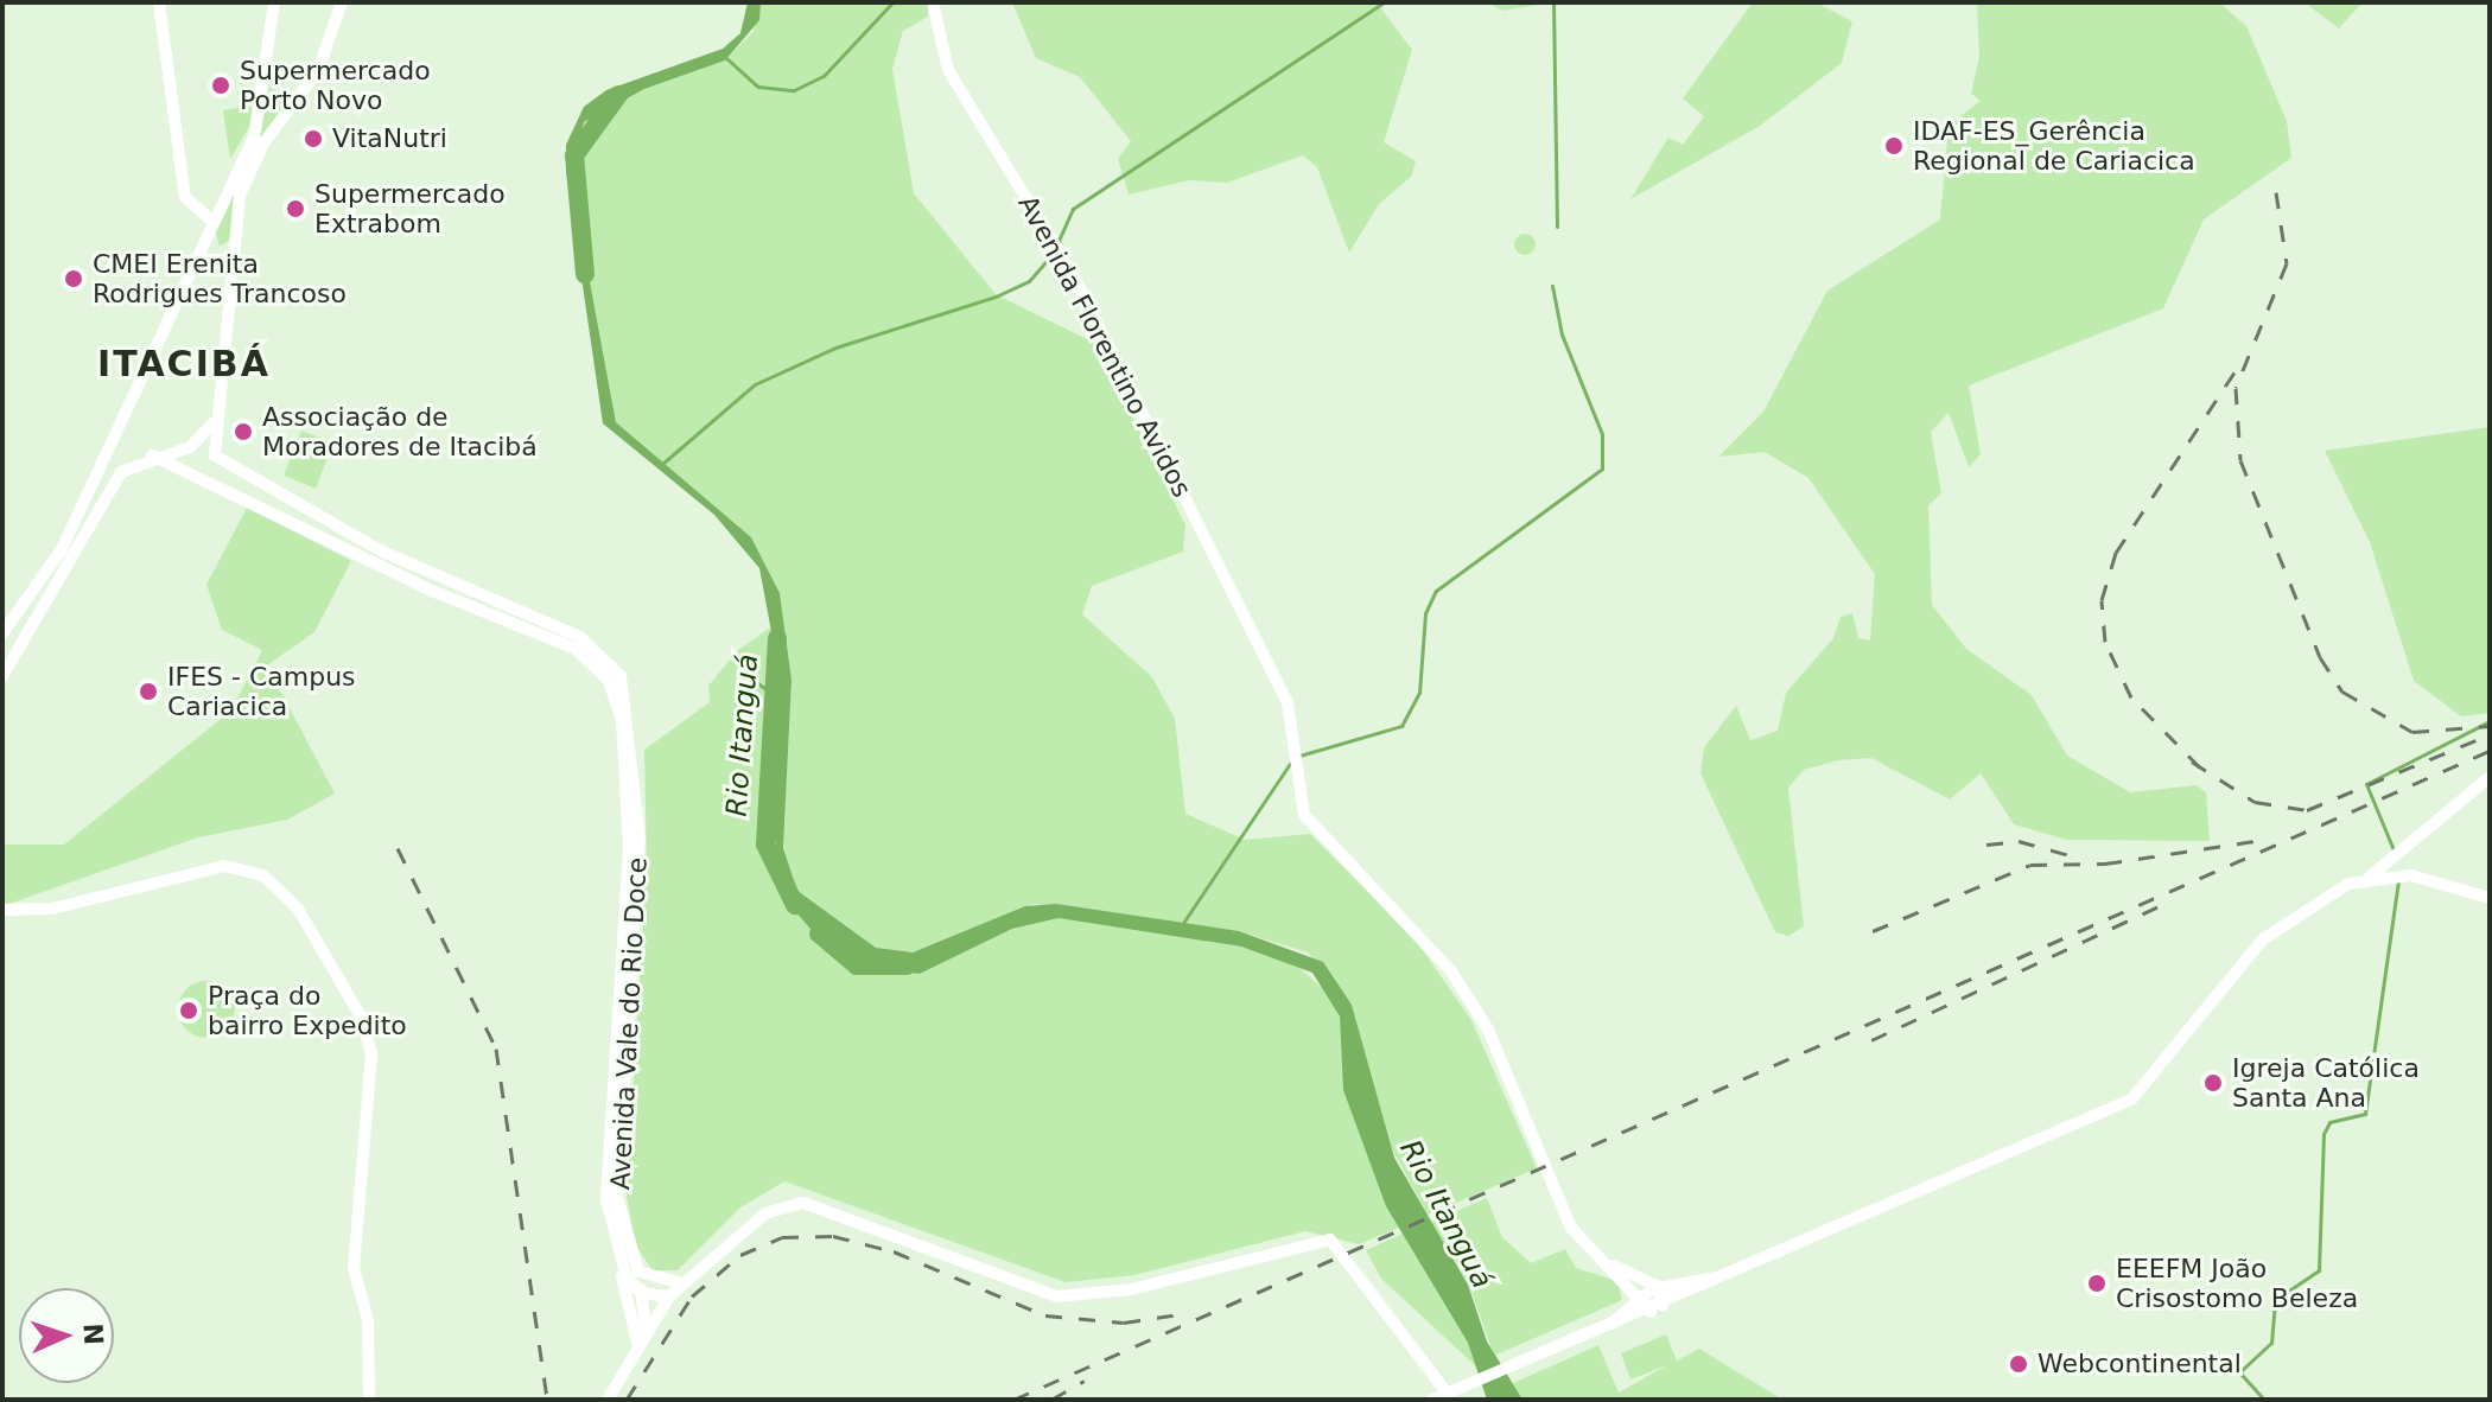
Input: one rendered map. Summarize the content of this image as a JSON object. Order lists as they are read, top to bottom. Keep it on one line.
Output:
{"streets":{"street":["Avenida Florentino Avidos","Avenida Vale do Rio Doce"]},"districts":["ITACIBÁ"],"water":["Rio Itanguá"],"places":["Supermercado Porto Novo","VitaNutri","IDAF-ES_Gerência Regional de Cariacica","Supermercado Extrabom","CMEI Erenita Rodrigues Trancoso","Associação de Moradores de Itacibá","IFES - Campus Cariacica","Praça do bairro Expedito","Igreja Católica Santa Ana","EEEFM João Crisostomo Beleza","Webcontinental"],"north":"right"}
